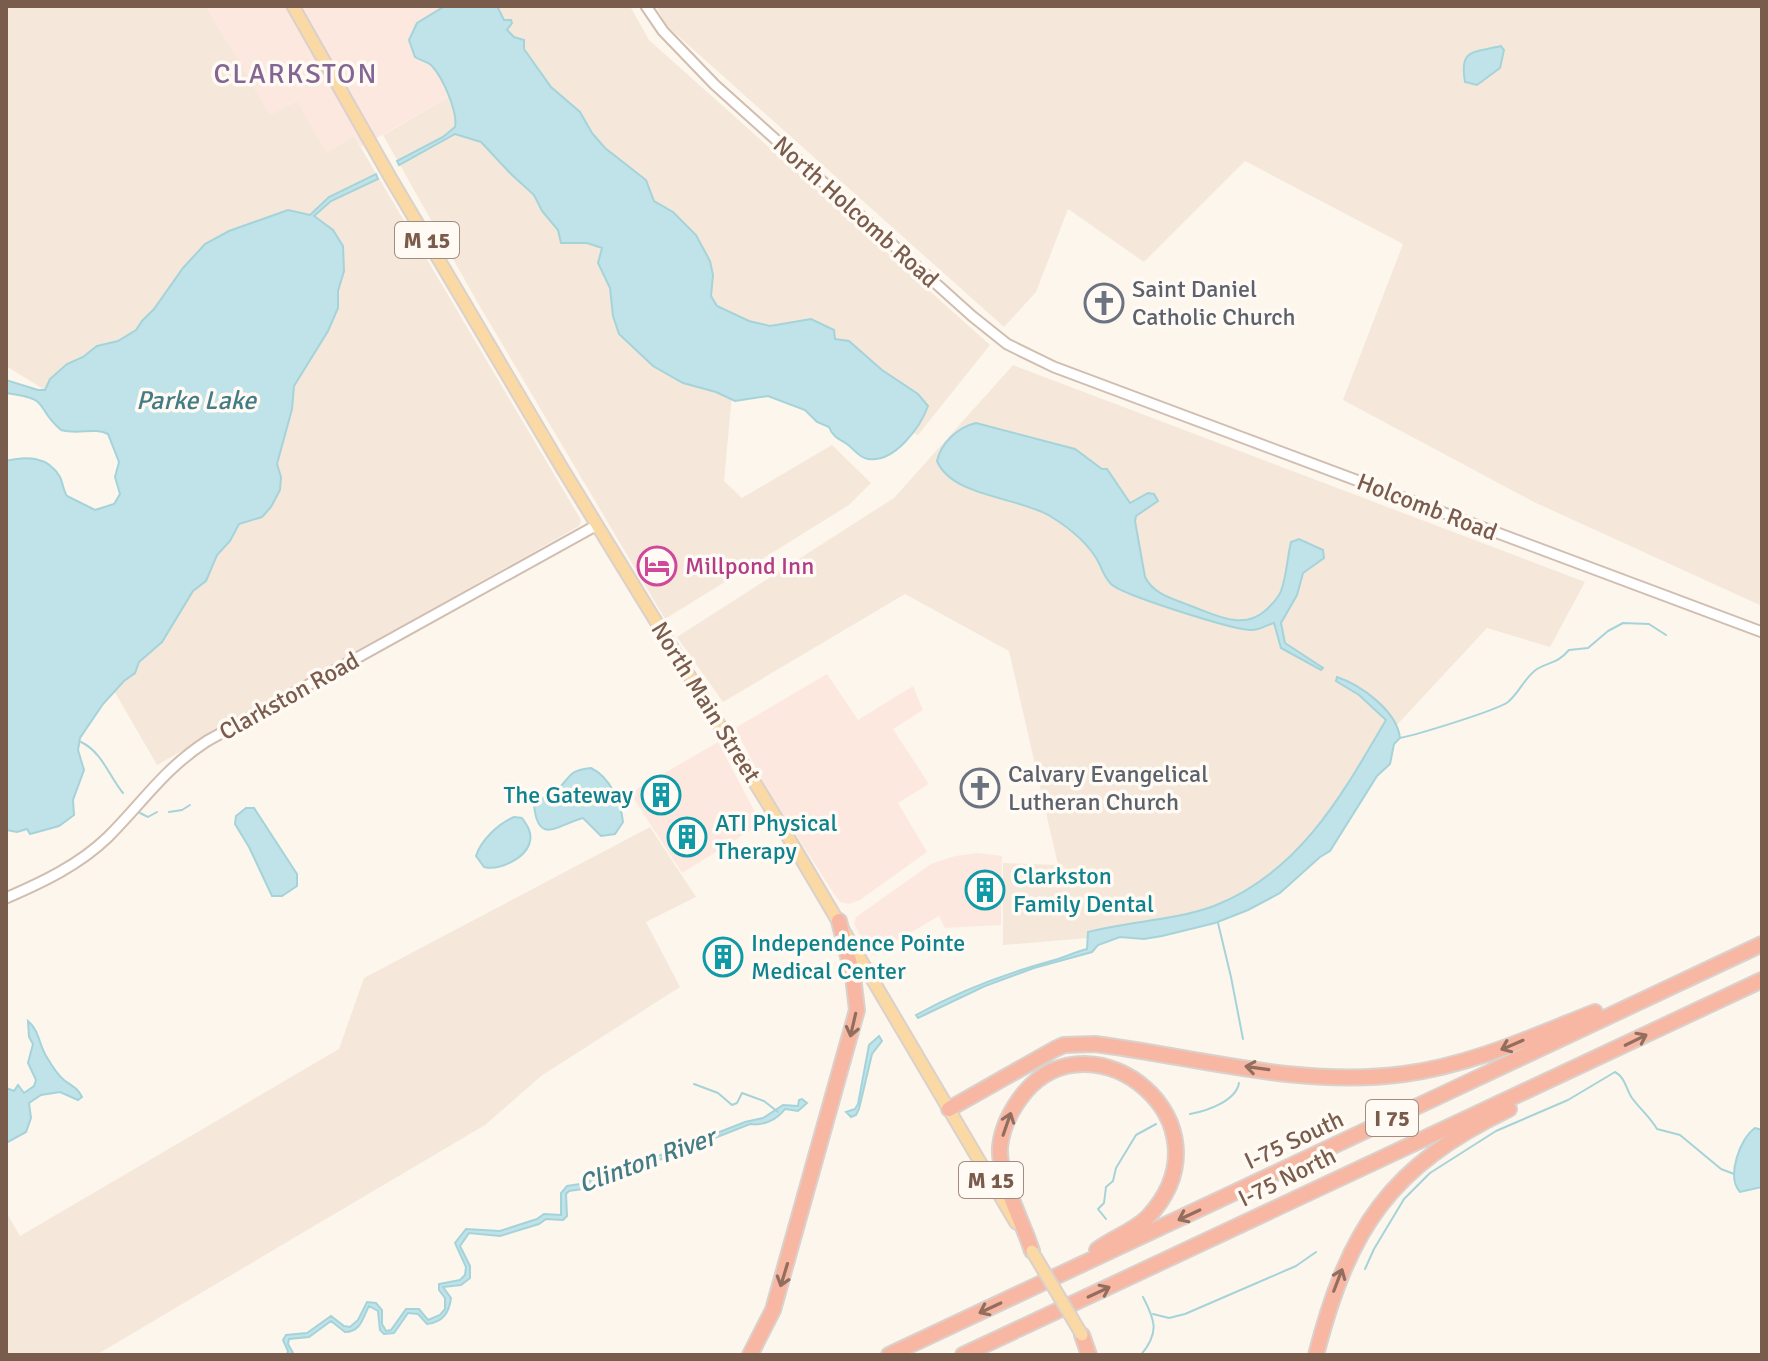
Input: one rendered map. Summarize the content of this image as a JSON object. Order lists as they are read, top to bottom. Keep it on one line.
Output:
{"streets":{"highway":["I 75","I-75 South","I-75 North"],"main road":["M 15","North Main Street"],"street":["North Holcomb Road","Holcomb Road","Clarkston Road"]},"crossings":[["North Holcomb Road","Holcomb Road"],["M 15","North Main Street"],["Clarkston Road","North Main Street"]],"districts":["CLARKSTON"],"water":["Parke Lake","Clinton River"],"places":{"church":["Saint Daniel Catholic Church","Calvary Evangelical Lutheran Church"],"hotel":["Millpond Inn"],"building":["The Gateway","ATI Physical Therapy","Clarkston Family Dental","Independence Pointe Medical Center"]}}
